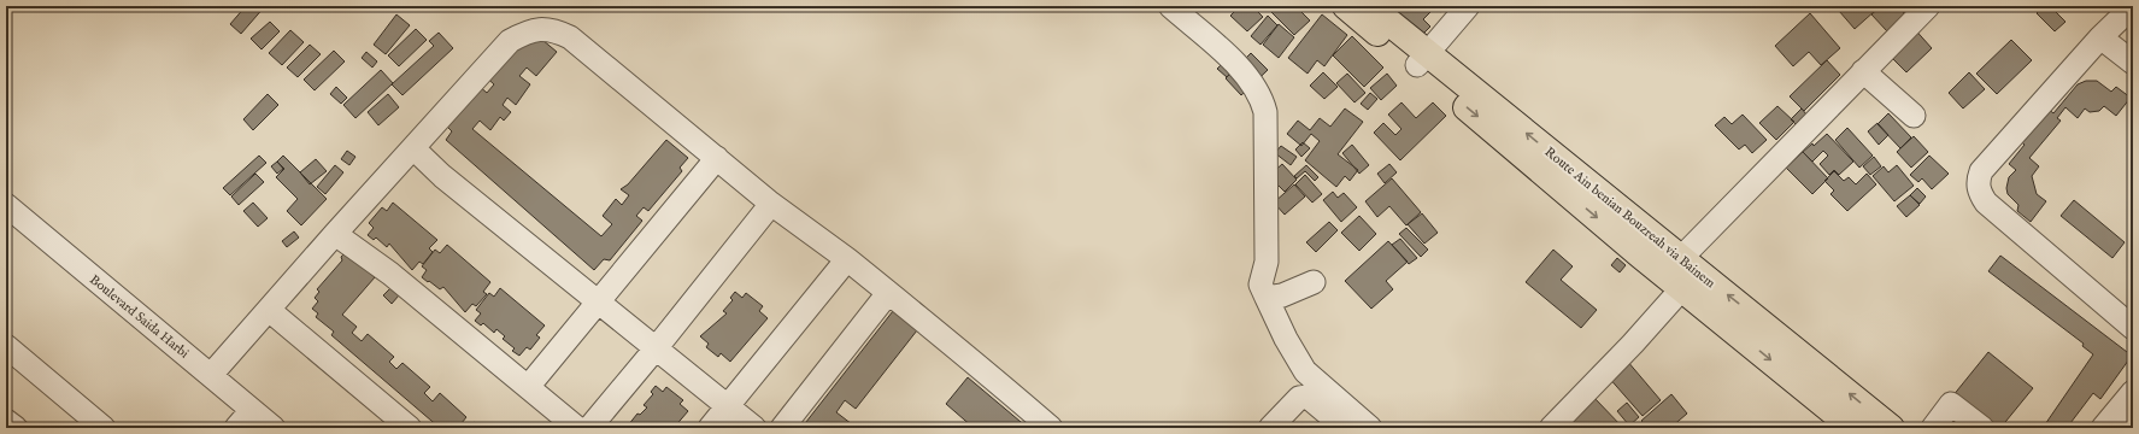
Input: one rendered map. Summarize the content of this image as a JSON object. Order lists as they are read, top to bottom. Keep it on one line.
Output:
{"streets":{"main road":["Route Ain benian Bouzreah via Bainem"],"street":["Boulevard Saida Harbi"]}}
